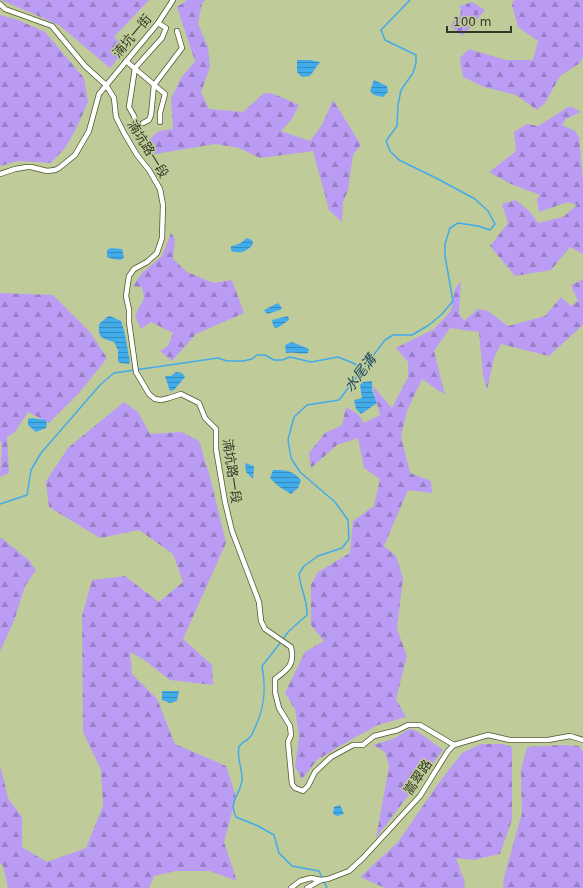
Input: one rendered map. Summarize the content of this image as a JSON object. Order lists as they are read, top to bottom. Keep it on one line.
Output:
{"streets":{"street":["湳坑一街","湳坑路一段","嵩翠路"]},"crossings":[["湳坑一街","湳坑路一段"],["湳坑路一段","嵩翠路"]],"water":["水尾溝"],"scale_bar":"100 m"}
